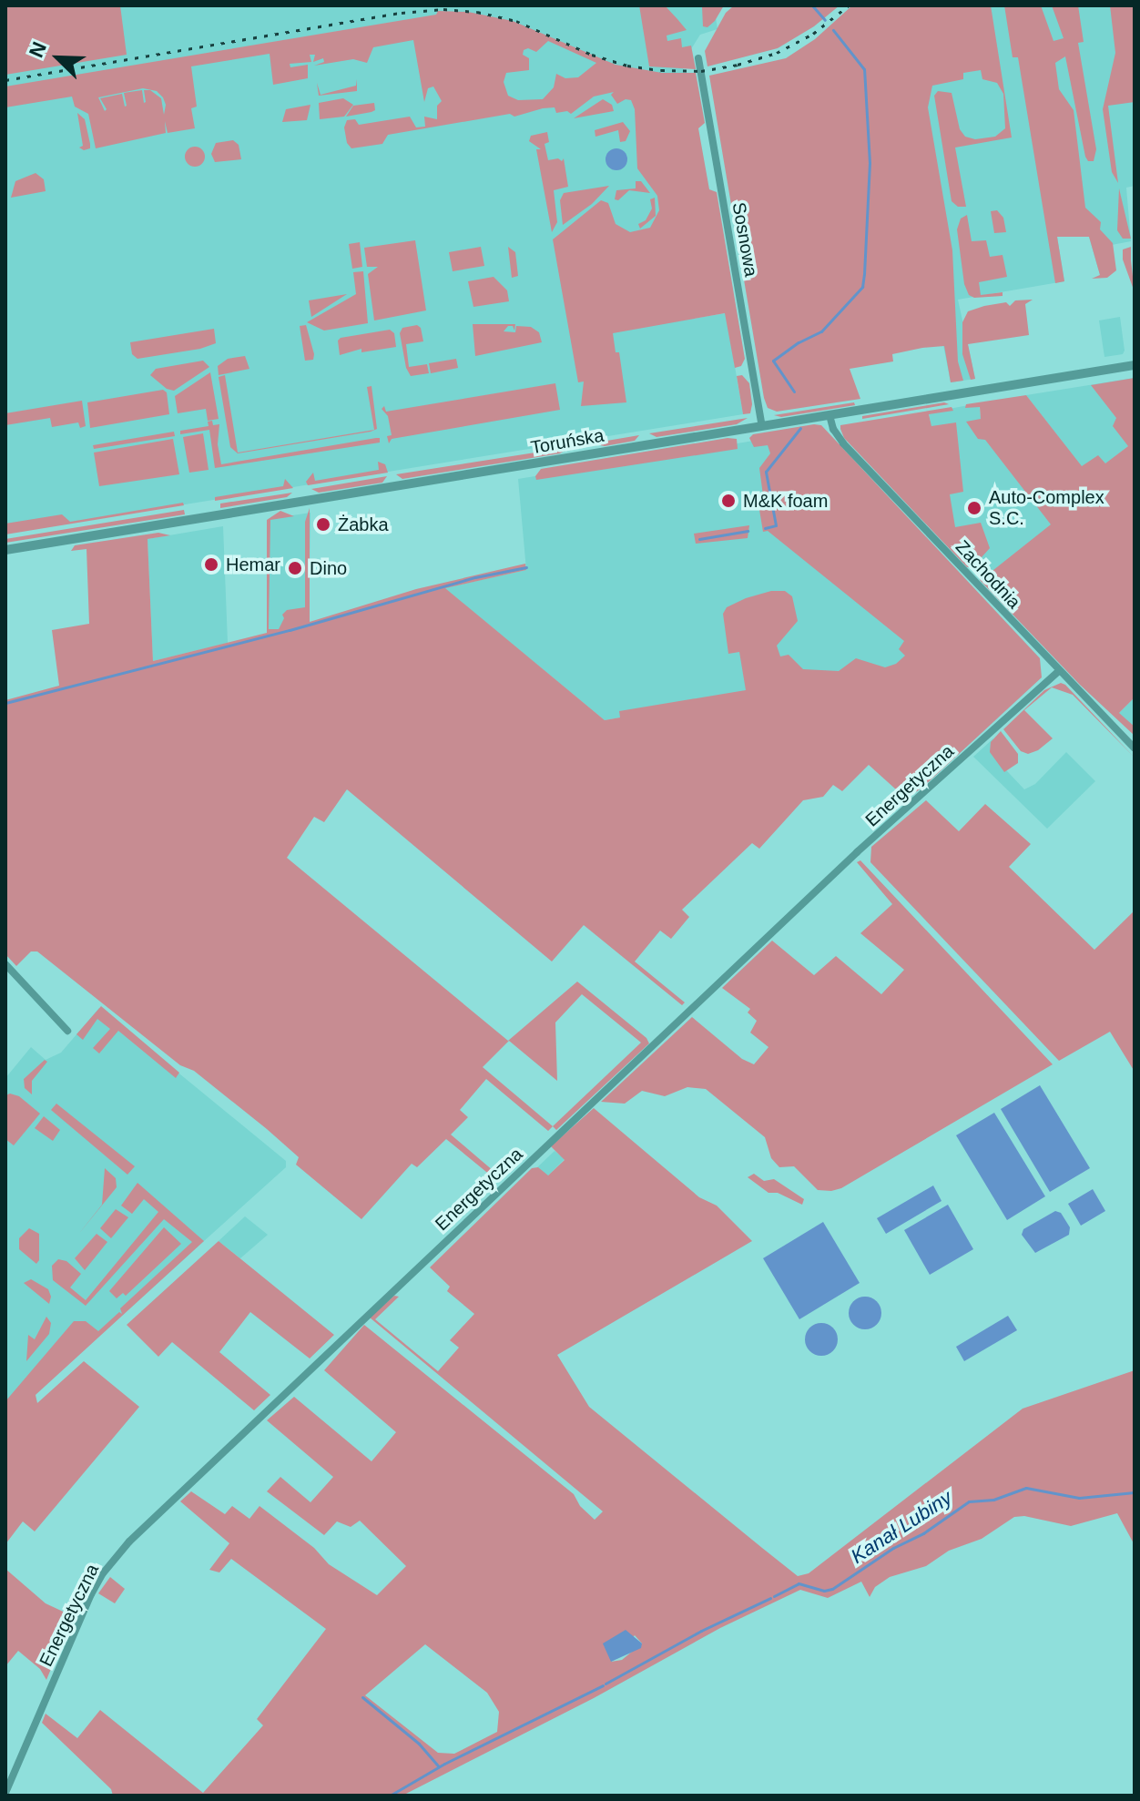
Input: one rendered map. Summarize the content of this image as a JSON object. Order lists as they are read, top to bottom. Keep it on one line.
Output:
{"streets":{"street":["Sosnowa","Toruńska","Zachodnia","Energetyczna"]},"crossings":[["Sosnowa","Toruńska"],["Toruńska","Zachodnia"],["Zachodnia","Energetyczna"]],"water":["Kanał Lubiny"],"places":["M&K foam","Auto-Complex S.C.","Żabka","Hemar","Dino"],"north":"top left"}
